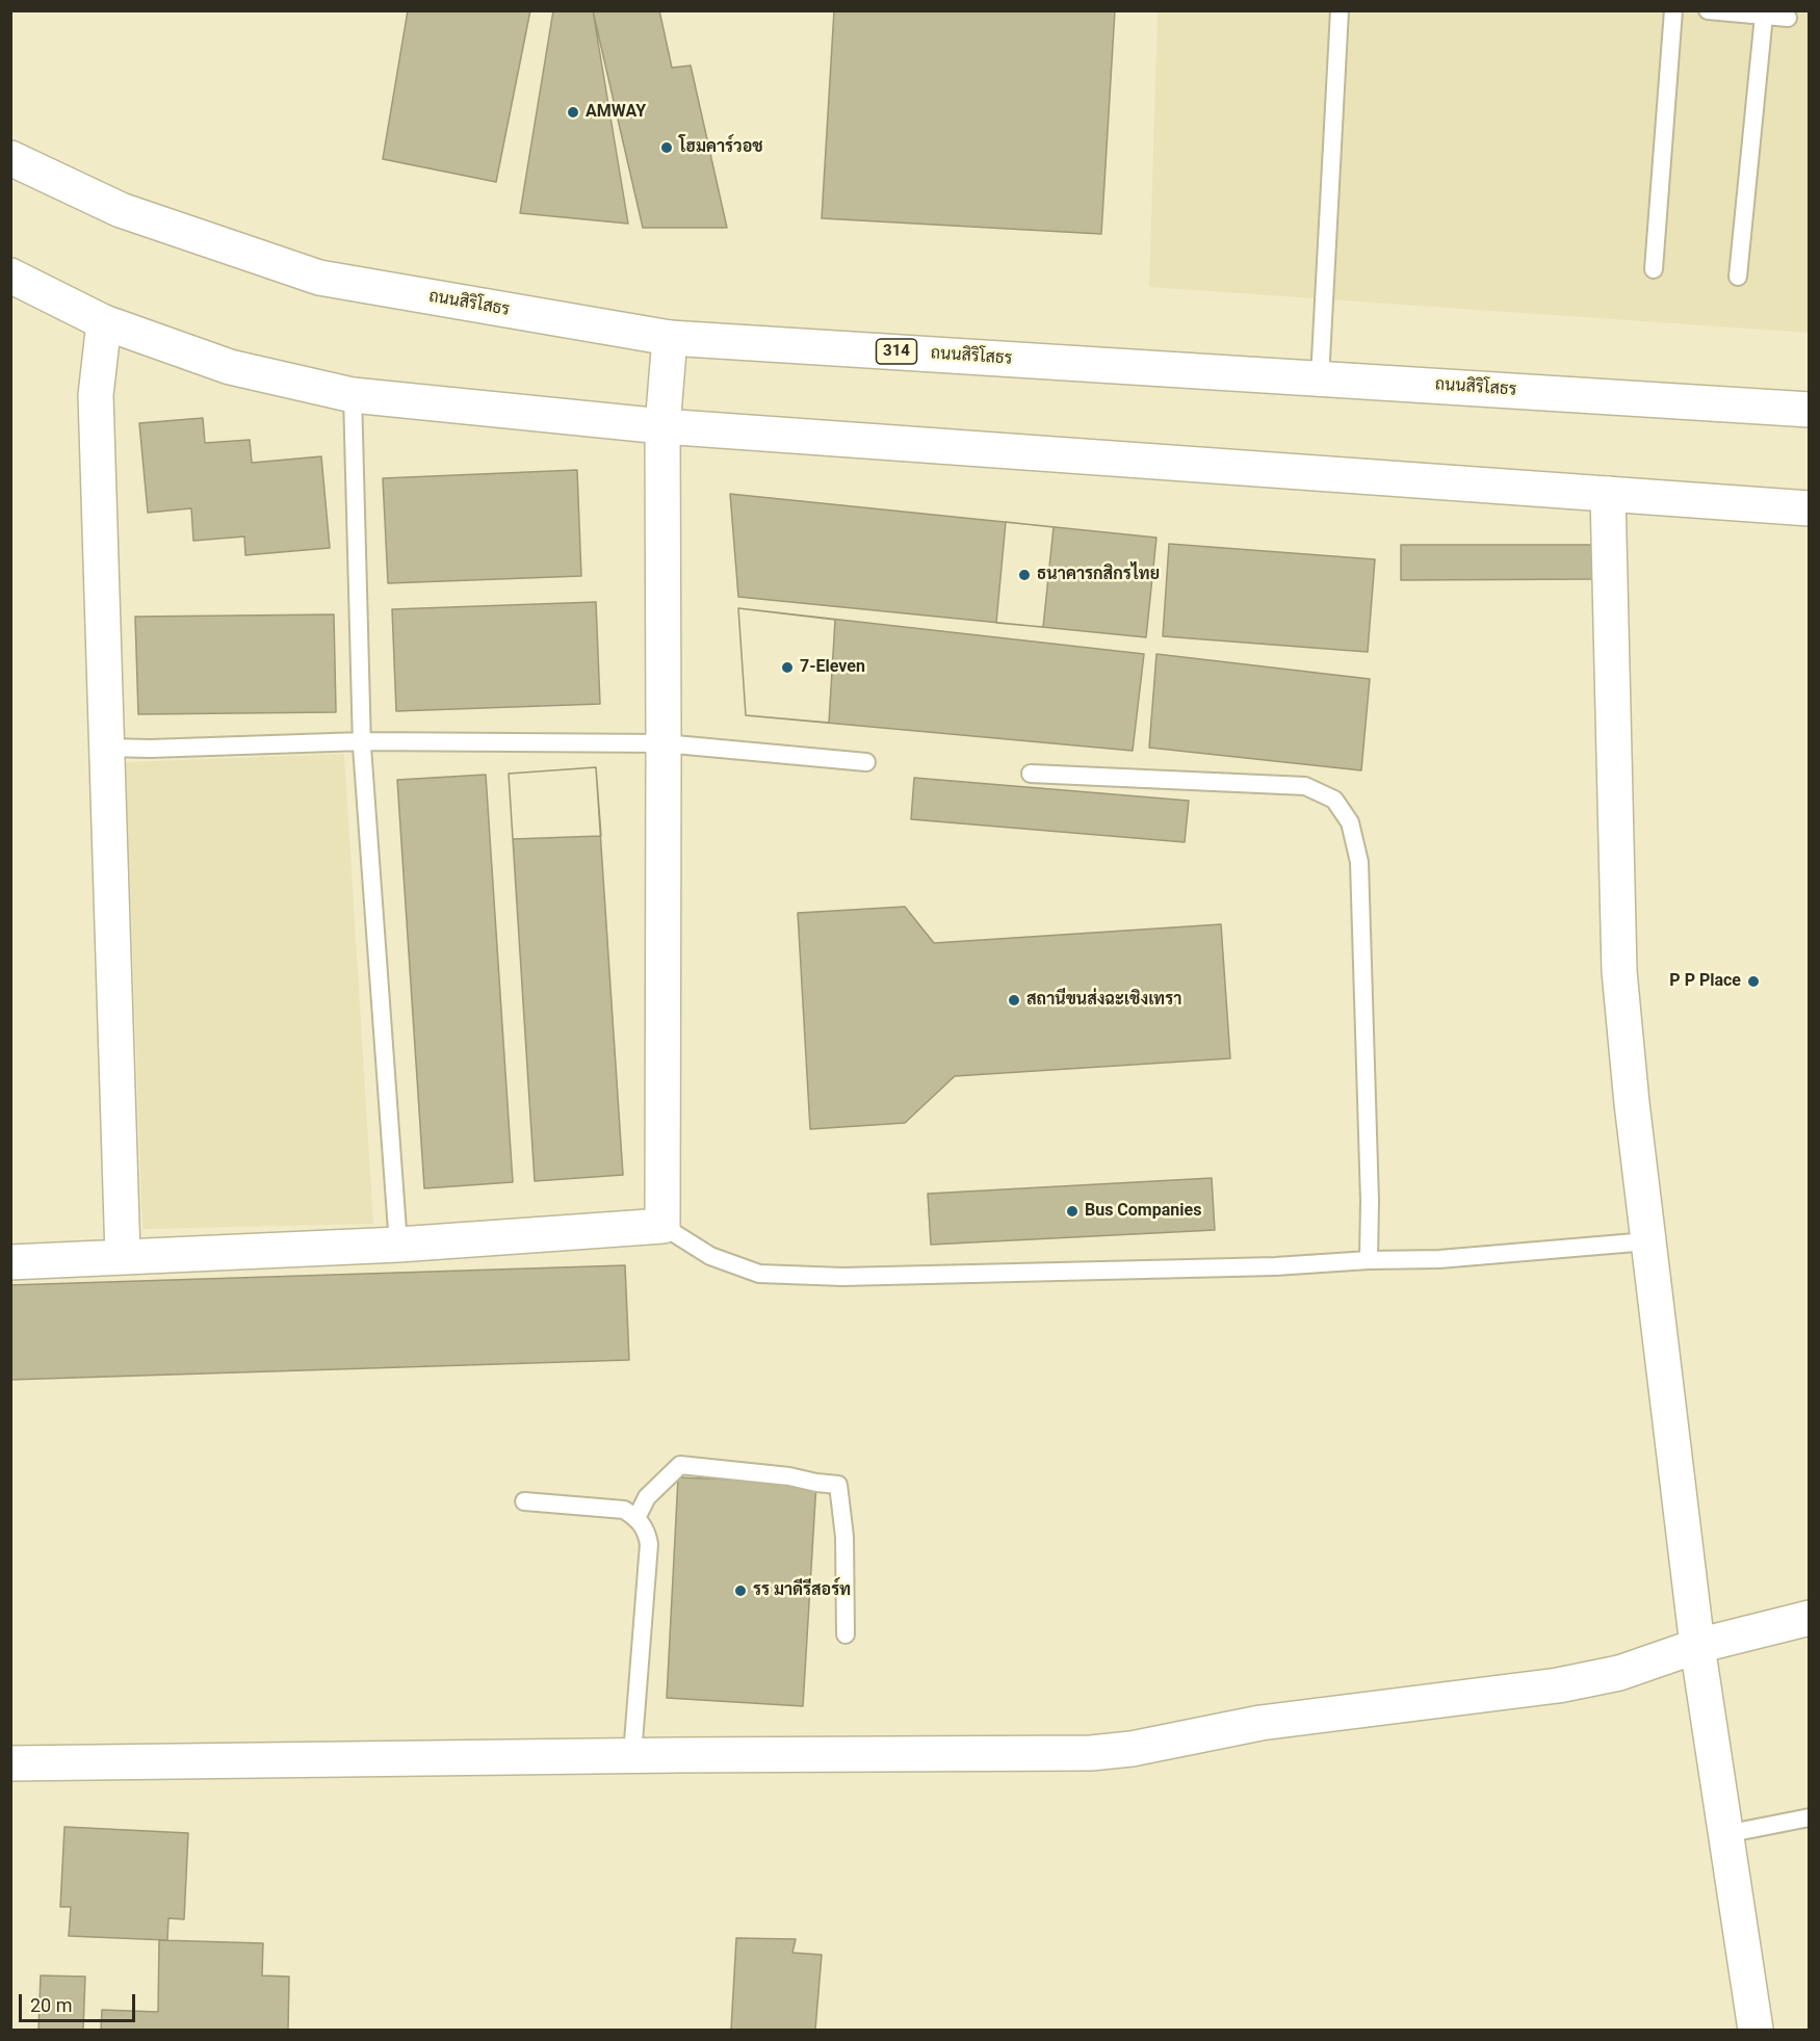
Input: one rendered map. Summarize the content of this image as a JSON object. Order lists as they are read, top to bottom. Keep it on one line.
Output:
{"streets":{"street":["ถนนสิริโสธร","314"]},"places":["AMWAY","โฮมคาร์วอช","ธนาคารกสิกรไทย","7-Eleven","P P Place","สถานีขนส่งฉะเชิงเทรา","Bus Companies","รร มาดีรีสอร์ท"],"scale_bar":"20 m"}
